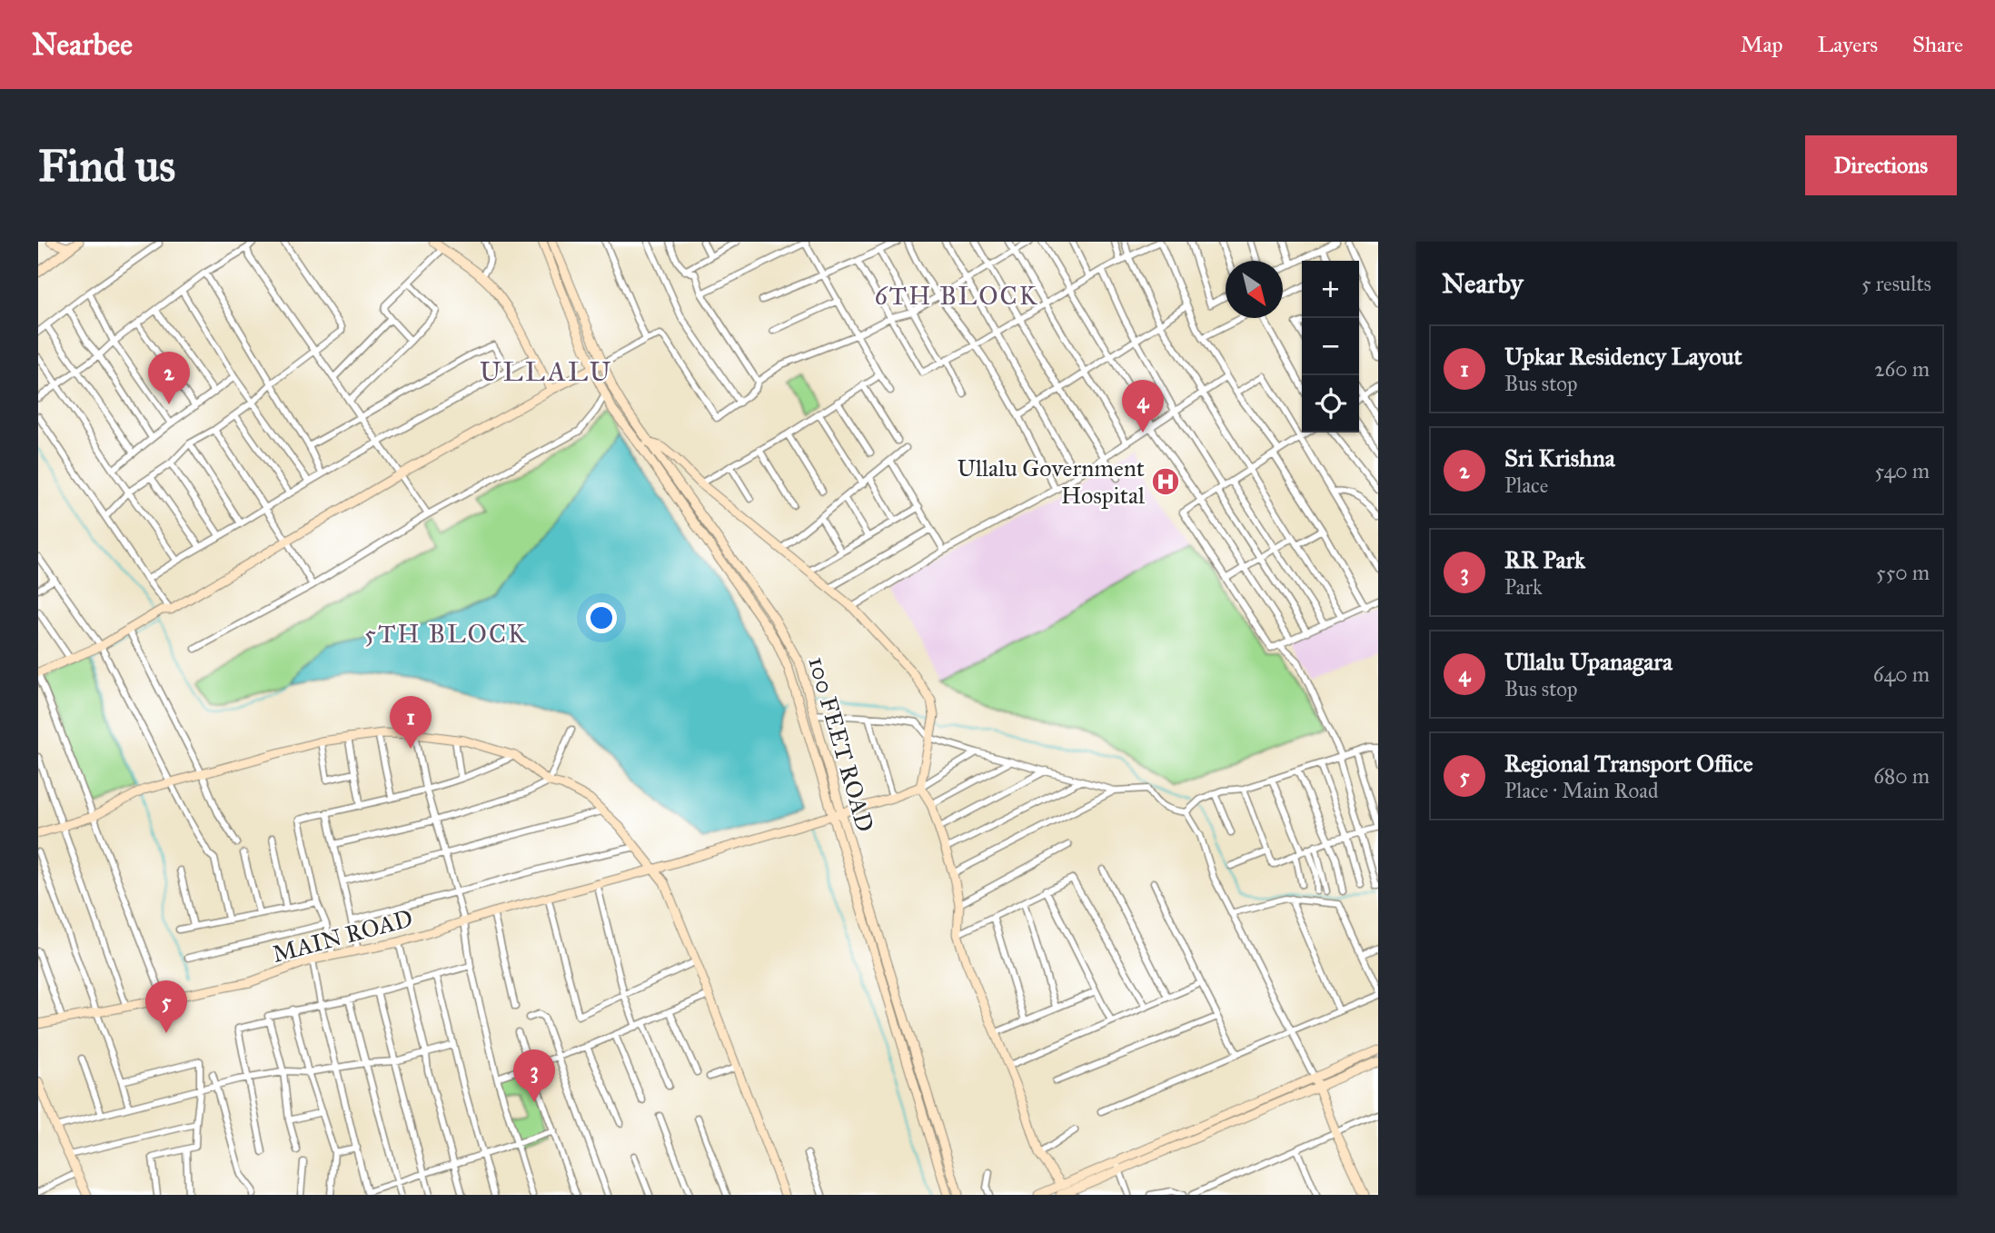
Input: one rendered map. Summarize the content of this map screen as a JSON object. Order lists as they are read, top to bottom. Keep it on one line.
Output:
{"streets":{"street":["100 FEET ROAD","MAIN ROAD"]},"crossings":[["100 FEET ROAD","MAIN ROAD"]],"districts":["6TH BLOCK","ULLALU","5TH BLOCK"],"places":{"hospital":["Ullalu Government Hospital"]},"north":"bottom right","page":{"header":"Nearbee","nav":["Map","Layers","Share"],"buttons":"Directions","title":"Find us","heading":["Nearby","5 results"],"map_buttons":["+","−"],"list":[{"mark":"1","name":"Upkar Residency Layout","note":"Bus stop","value":"260 m"},{"mark":"2","name":"Sri Krishna","note":"Place","value":"540 m"},{"mark":"3","name":"RR Park","note":"Park","value":"550 m"},{"mark":"4","name":"Ullalu Upanagara","note":"Bus stop","value":"640 m"},{"mark":"5","name":"Regional Transport Office","note":"Place · Main Road","value":"680 m"}],"pins":["2","4","1","5","3"]}}
